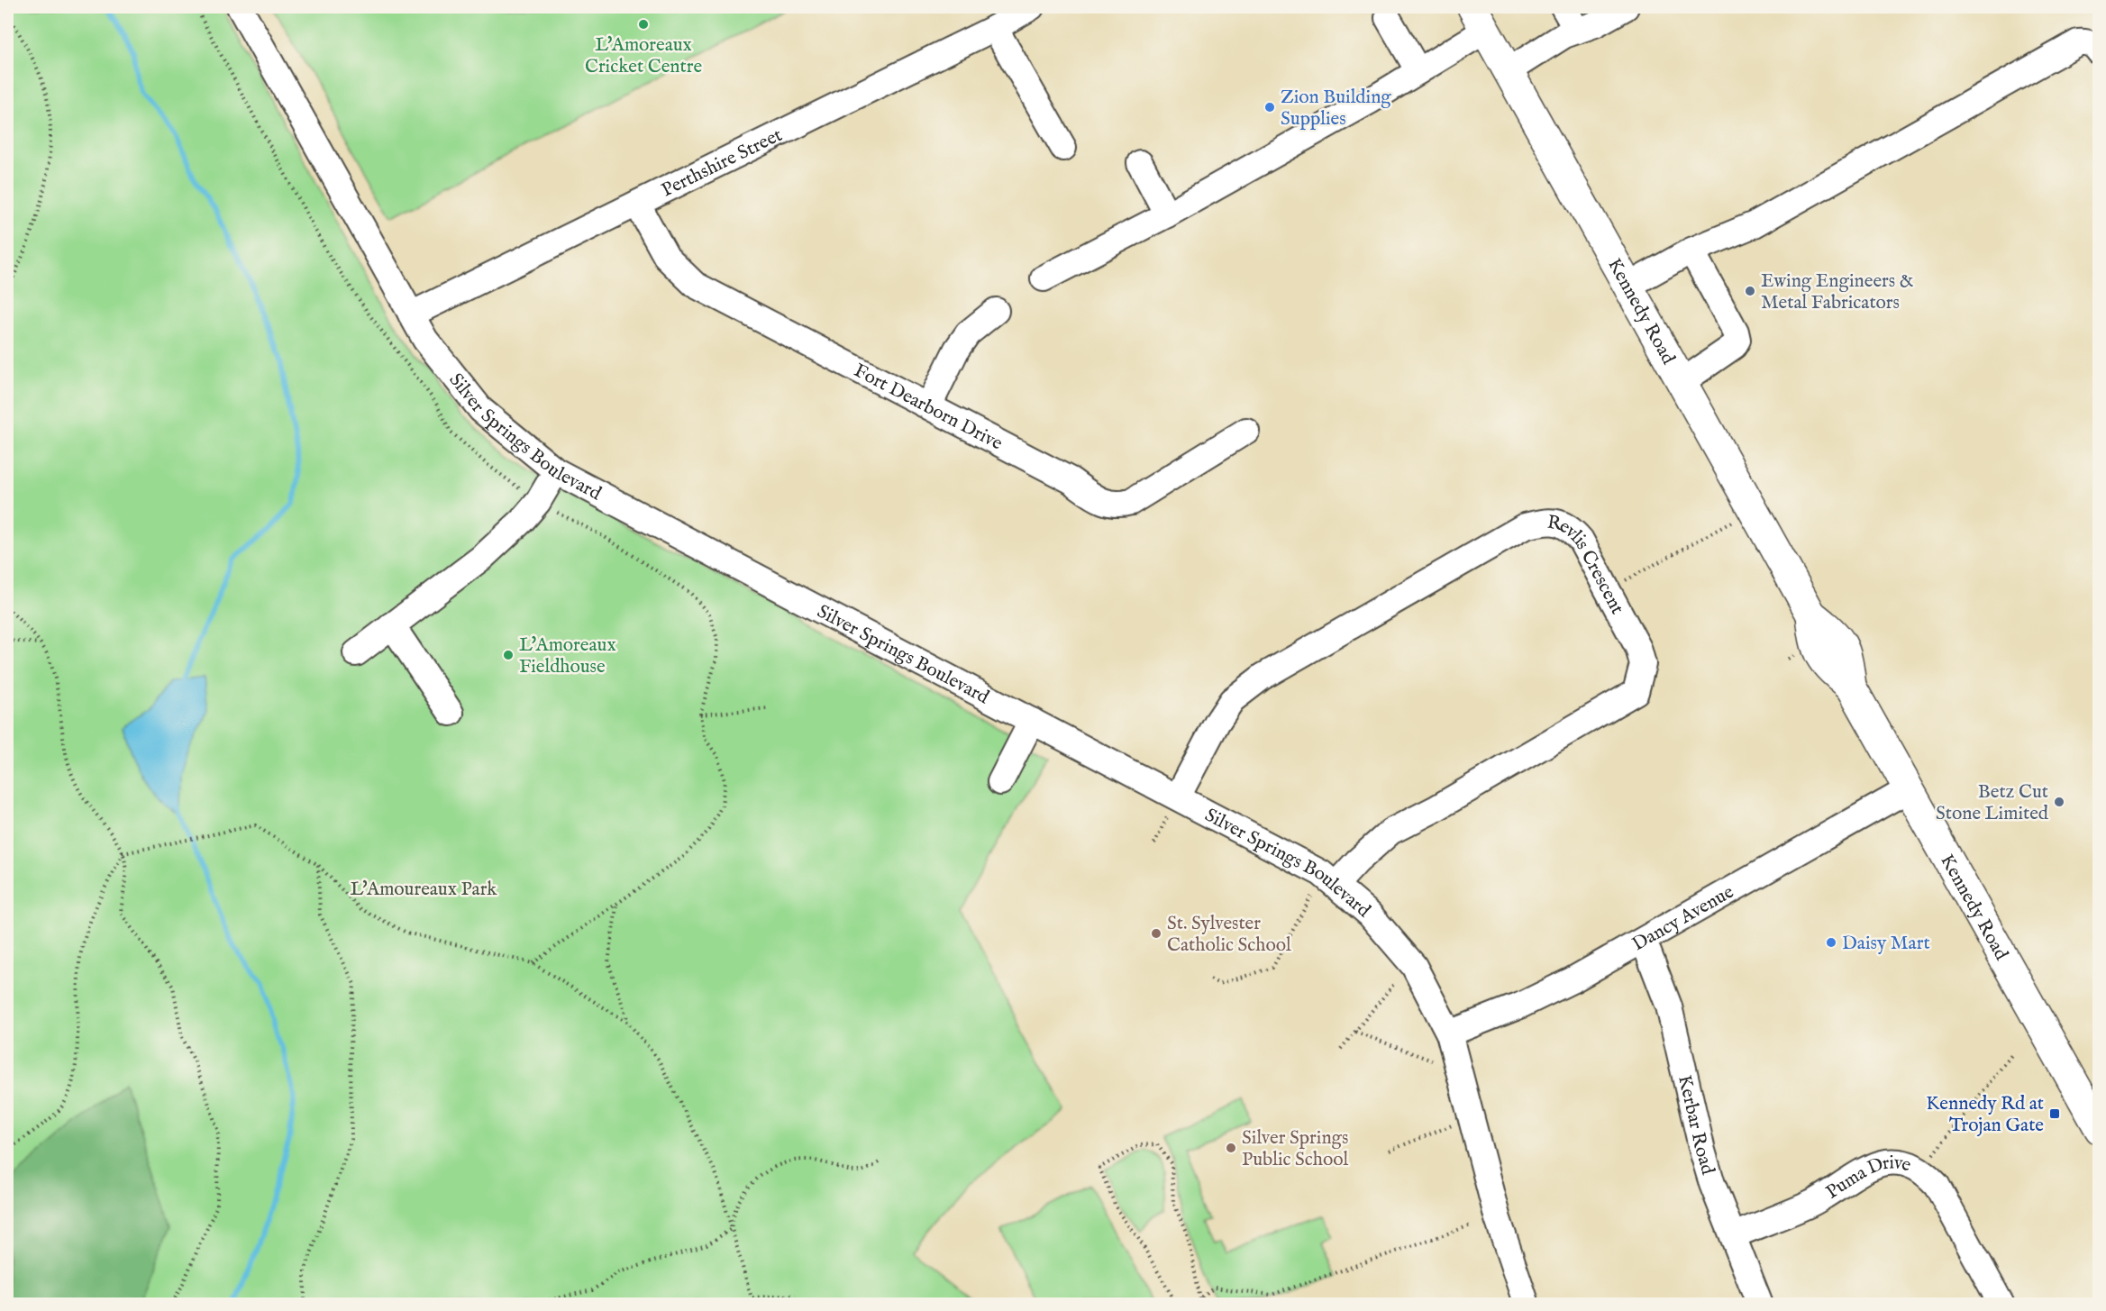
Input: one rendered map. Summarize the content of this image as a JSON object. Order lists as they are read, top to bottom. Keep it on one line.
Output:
{"streets":{"main road":["Kennedy Road"],"street":["Perthshire Street","Fort Dearborn Drive","Silver Springs Boulevard","Revlis Crescent","Dancy Avenue","Kerbar Road","Puma Drive"]},"crossings":[["Perthshire Street","Fort Dearborn Drive"],["Perthshire Street","Silver Springs Boulevard"],["Kennedy Road","Dancy Avenue"],["Silver Springs Boulevard","Revlis Crescent"],["Silver Springs Boulevard","Dancy Avenue"],["Dancy Avenue","Kerbar Road"],["Kerbar Road","Puma Drive"]],"parks":["L'Amoureaux Park"],"places":{"other":["L'Amoreaux Cricket Centre","Zion Building Supplies","Ewing Engineers & Metal Fabricators","L'Amoreaux Fieldhouse","Betz Cut Stone Limited","St. Sylvester Catholic School","Daisy Mart","Silver Springs Public School"],"transit":["Kennedy Rd at Trojan Gate"]}}
